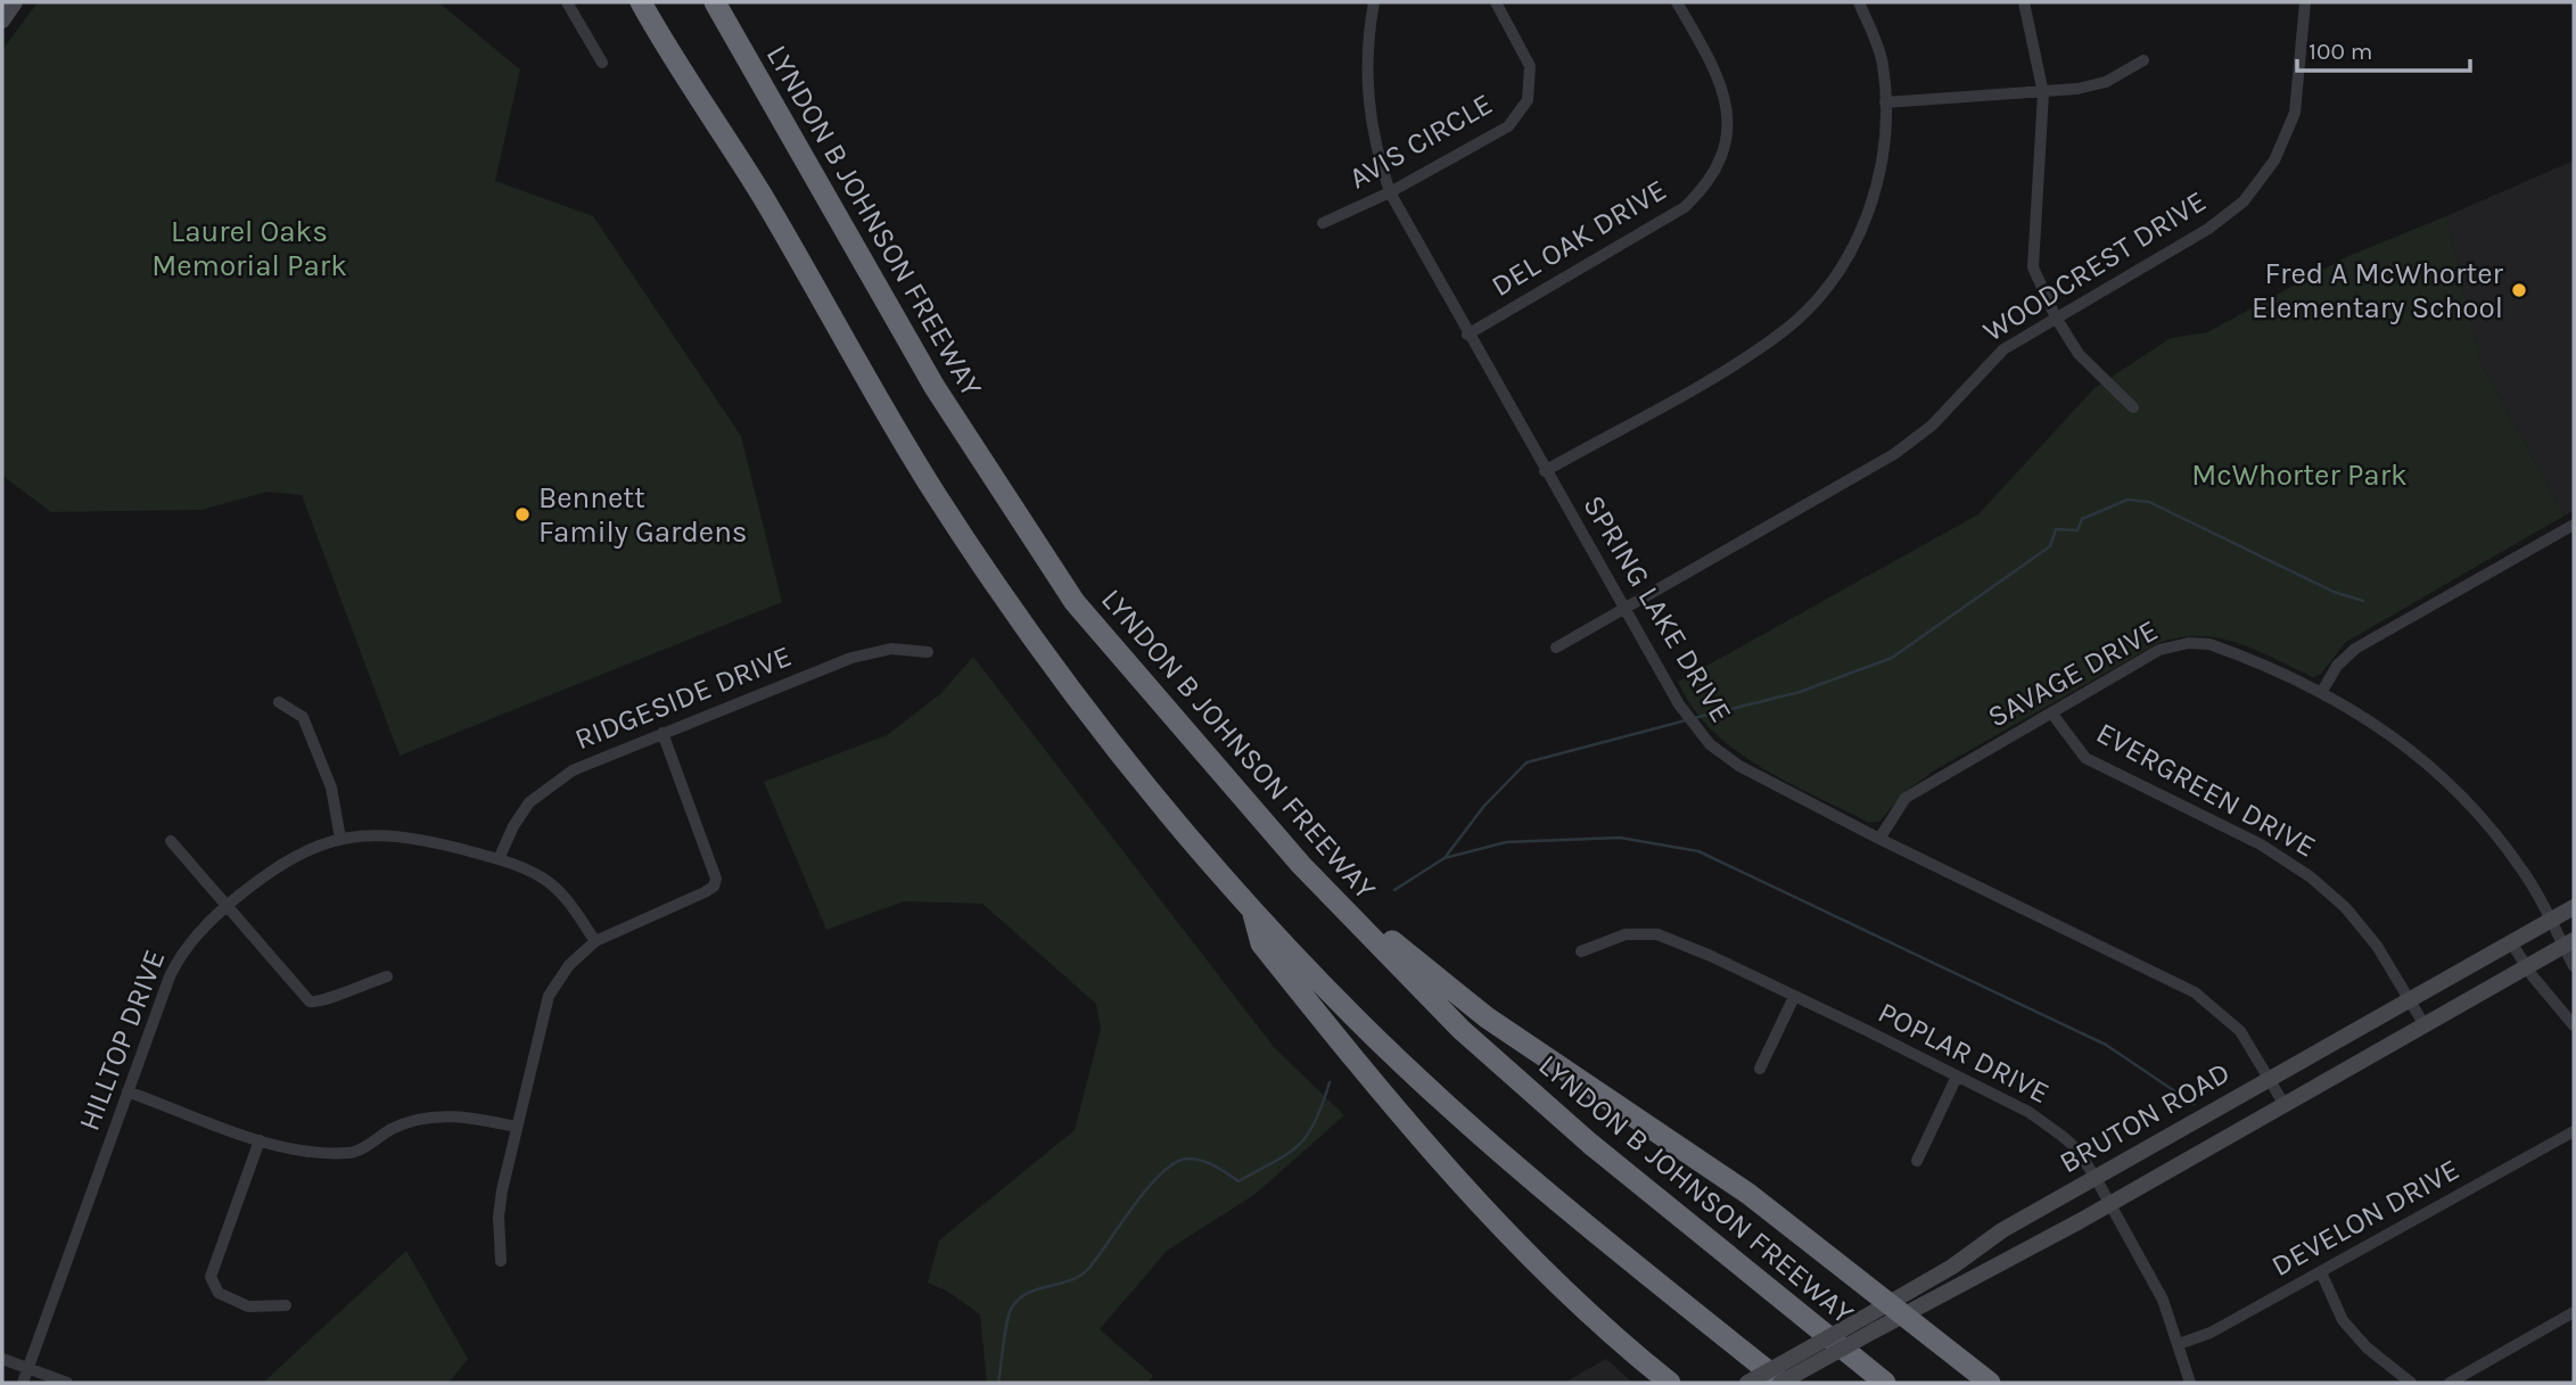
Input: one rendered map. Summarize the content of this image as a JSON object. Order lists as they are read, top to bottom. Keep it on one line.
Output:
{"streets":{"highway":["LYNDON B JOHNSON FREEWAY"],"main road":["BRUTON ROAD"],"street":["AVIS CIRCLE","DEL OAK DRIVE","WOODCREST DRIVE","SPRING LAKE DRIVE","SAVAGE DRIVE","RIDGESIDE DRIVE","EVERGREEN DRIVE","HILLTOP DRIVE","POPLAR DRIVE","DEVELON DRIVE"]},"crossings":[["AVIS CIRCLE","SPRING LAKE DRIVE"],["DEL OAK DRIVE","SPRING LAKE DRIVE"],["WOODCREST DRIVE","SPRING LAKE DRIVE"],["SPRING LAKE DRIVE","SAVAGE DRIVE"],["SPRING LAKE DRIVE","BRUTON ROAD"],["SAVAGE DRIVE","EVERGREEN DRIVE"],["SAVAGE DRIVE","BRUTON ROAD"],["RIDGESIDE DRIVE","HILLTOP DRIVE"],["EVERGREEN DRIVE","BRUTON ROAD"],["POPLAR DRIVE","BRUTON ROAD"],["POPLAR DRIVE","DEVELON DRIVE"]],"parks":["Laurel Oaks Memorial Park","McWhorter Park"],"places":["Fred A McWhorter Elementary School","Bennett Family Gardens"],"scale_bar":"100 m"}
